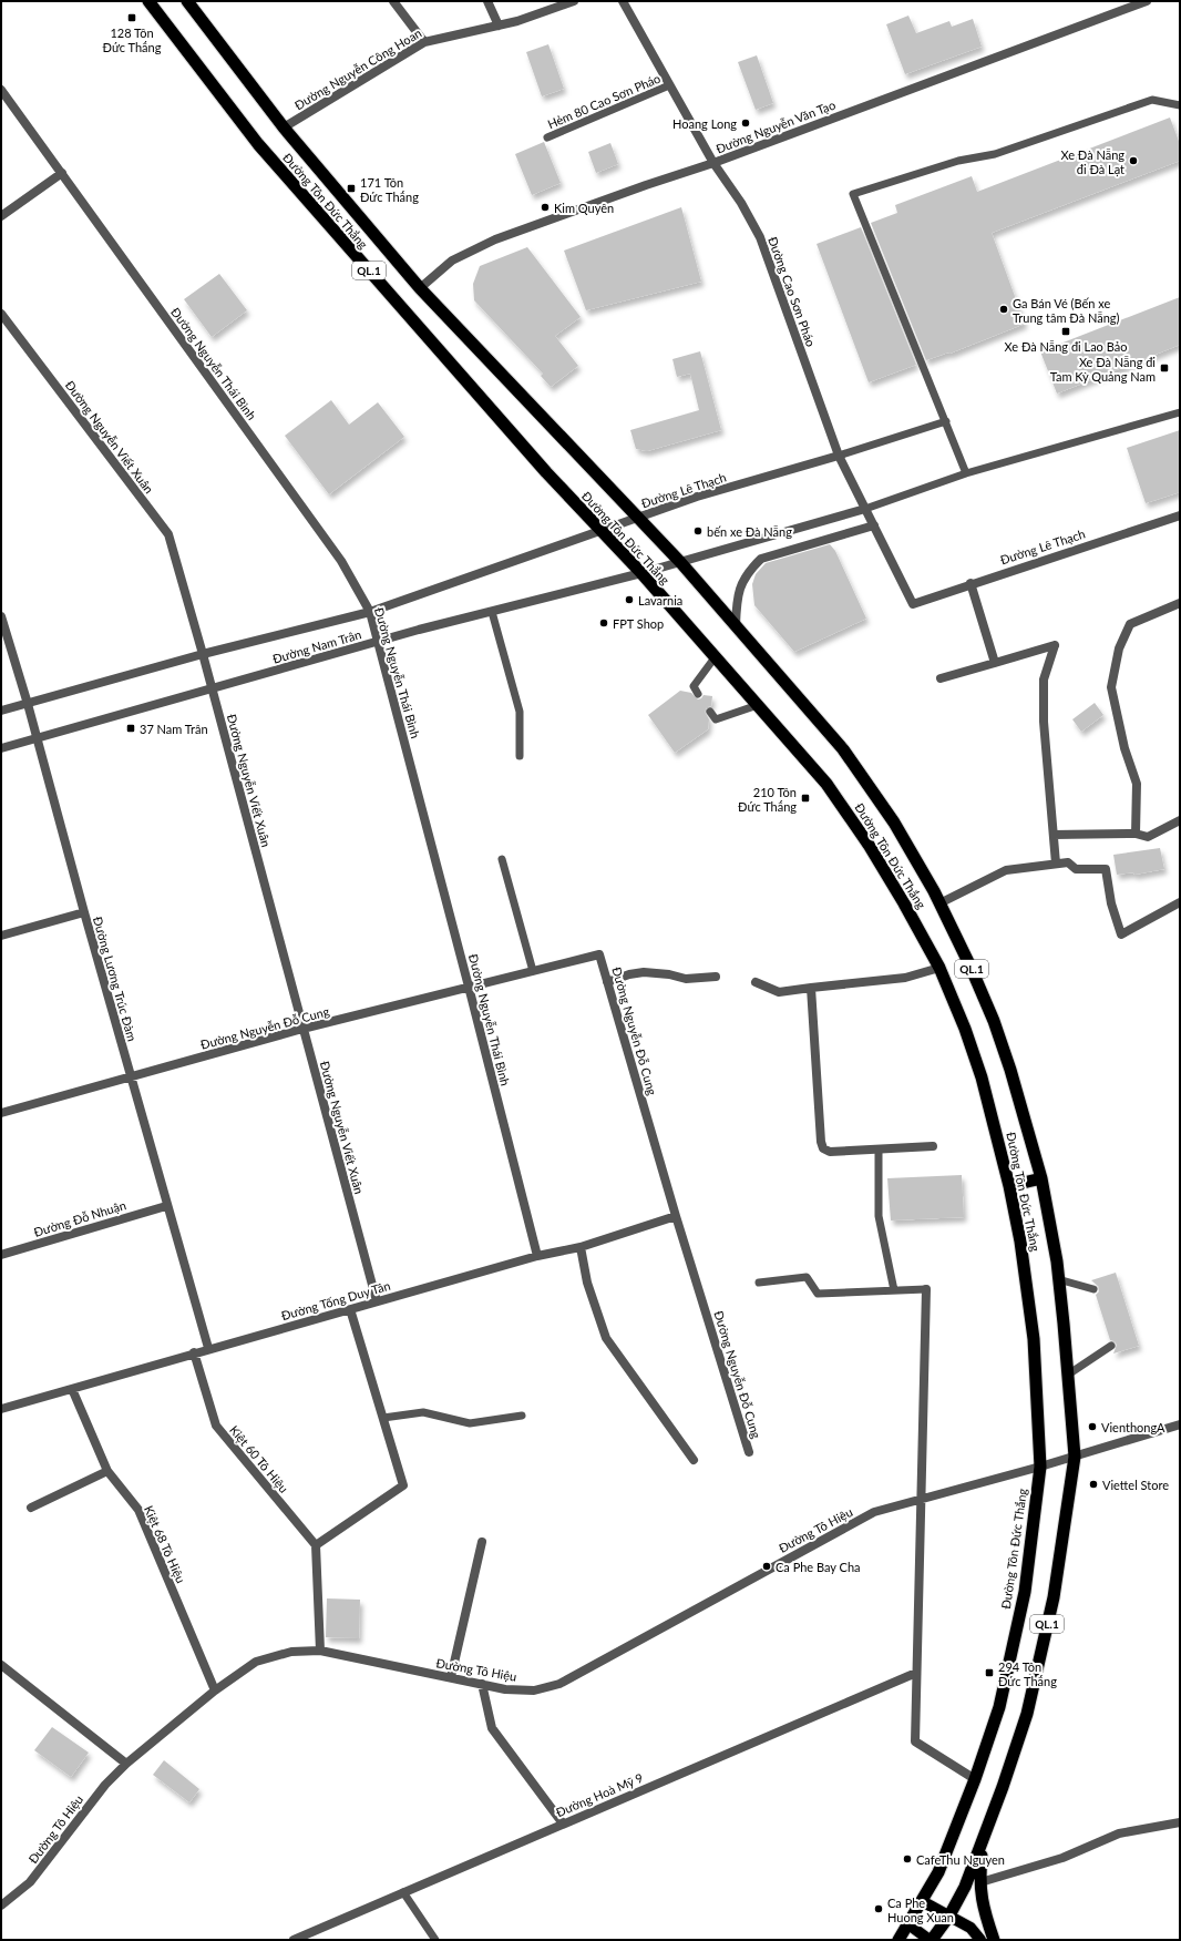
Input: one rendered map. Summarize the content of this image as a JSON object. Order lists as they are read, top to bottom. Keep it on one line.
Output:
{"streets":{"highway":["Đường Tôn Đức Thắng","QL.1"],"street":["Đường Nguyễn Công Hoan","Đường Nguyễn Văn Tạo","Đường Cao Sơn Pháo","Đường Nguyễn Thái Bình","Đường Nguyễn Viết Xuân","Đường Lê Thạch","Đường Nam Trân","Đường Lương Trúc Đàm","Đường Nguyễn Đỗ Cung","Đường Đỗ Nhuận","Đường Tống Duy Tân","Kiệt 60 Tô Hiệu","Đường Tô Hiệu","Kiệt 68 Tô Hiệu","Đường Hoà Mỹ 9"],"lane":["Hẻm 80 Cao Sơn Pháo"]},"crossings":[["Đường Nguyễn Công Hoan","Đường Tôn Đức Thắng"],["Hẻm 80 Cao Sơn Pháo","Đường Cao Sơn Pháo"],["Đường Nguyễn Văn Tạo","Đường Tôn Đức Thắng"],["Đường Nguyễn Văn Tạo","Đường Cao Sơn Pháo"],["Đường Tôn Đức Thắng","Đường Lê Thạch"],["Đường Tôn Đức Thắng","Đường Nam Trân"],["Đường Tôn Đức Thắng","Đường Tô Hiệu"],["Đường Cao Sơn Pháo","Đường Lê Thạch"],["Đường Nguyễn Thái Bình","Đường Nam Trân"],["Đường Nguyễn Thái Bình","Đường Nguyễn Đỗ Cung"],["Đường Nguyễn Thái Bình","Đường Tống Duy Tân"],["Đường Nguyễn Viết Xuân","Đường Nam Trân"],["Đường Nguyễn Viết Xuân","Đường Nguyễn Đỗ Cung"],["Đường Nguyễn Viết Xuân","Đường Tống Duy Tân"],["Đường Lê Thạch","Đường Nam Trân"],["Đường Nam Trân","Đường Lương Trúc Đàm"],["Đường Lương Trúc Đàm","Đường Nguyễn Đỗ Cung"],["Đường Lương Trúc Đàm","Đường Đỗ Nhuận"],["Đường Lương Trúc Đàm","Đường Tống Duy Tân"],["Đường Nguyễn Đỗ Cung","Đường Tống Duy Tân"],["Đường Tống Duy Tân","Kiệt 60 Tô Hiệu"],["Đường Tống Duy Tân","Kiệt 68 Tô Hiệu"],["Đường Tô Hiệu","Kiệt 68 Tô Hiệu"]],"places":{"transit":["128 Tôn Đức Thắng","171 Tôn Đức Thắng","Xe Đà Nẵng đi Lao Bảo","Xe Đà Nẵng đi Tam Kỳ Quảng Nam","37 Nam Trân","210 Tôn Đức Thắng","294 Tôn Đức Thắng"],"other":["Hoang Long","Xe Đà Nẵng đi Đà Lạt","Kim Quyên","Ga Bán Vé (Bến xe Trung tâm Đà Nẵng)","bến xe Đà Nẵng","Lavarnia","FPT Shop","VienthongA","Viettel Store","Ca Phe Bay Cha","CafeThu Nguyen","Ca Phe Huong Xuan"]}}
